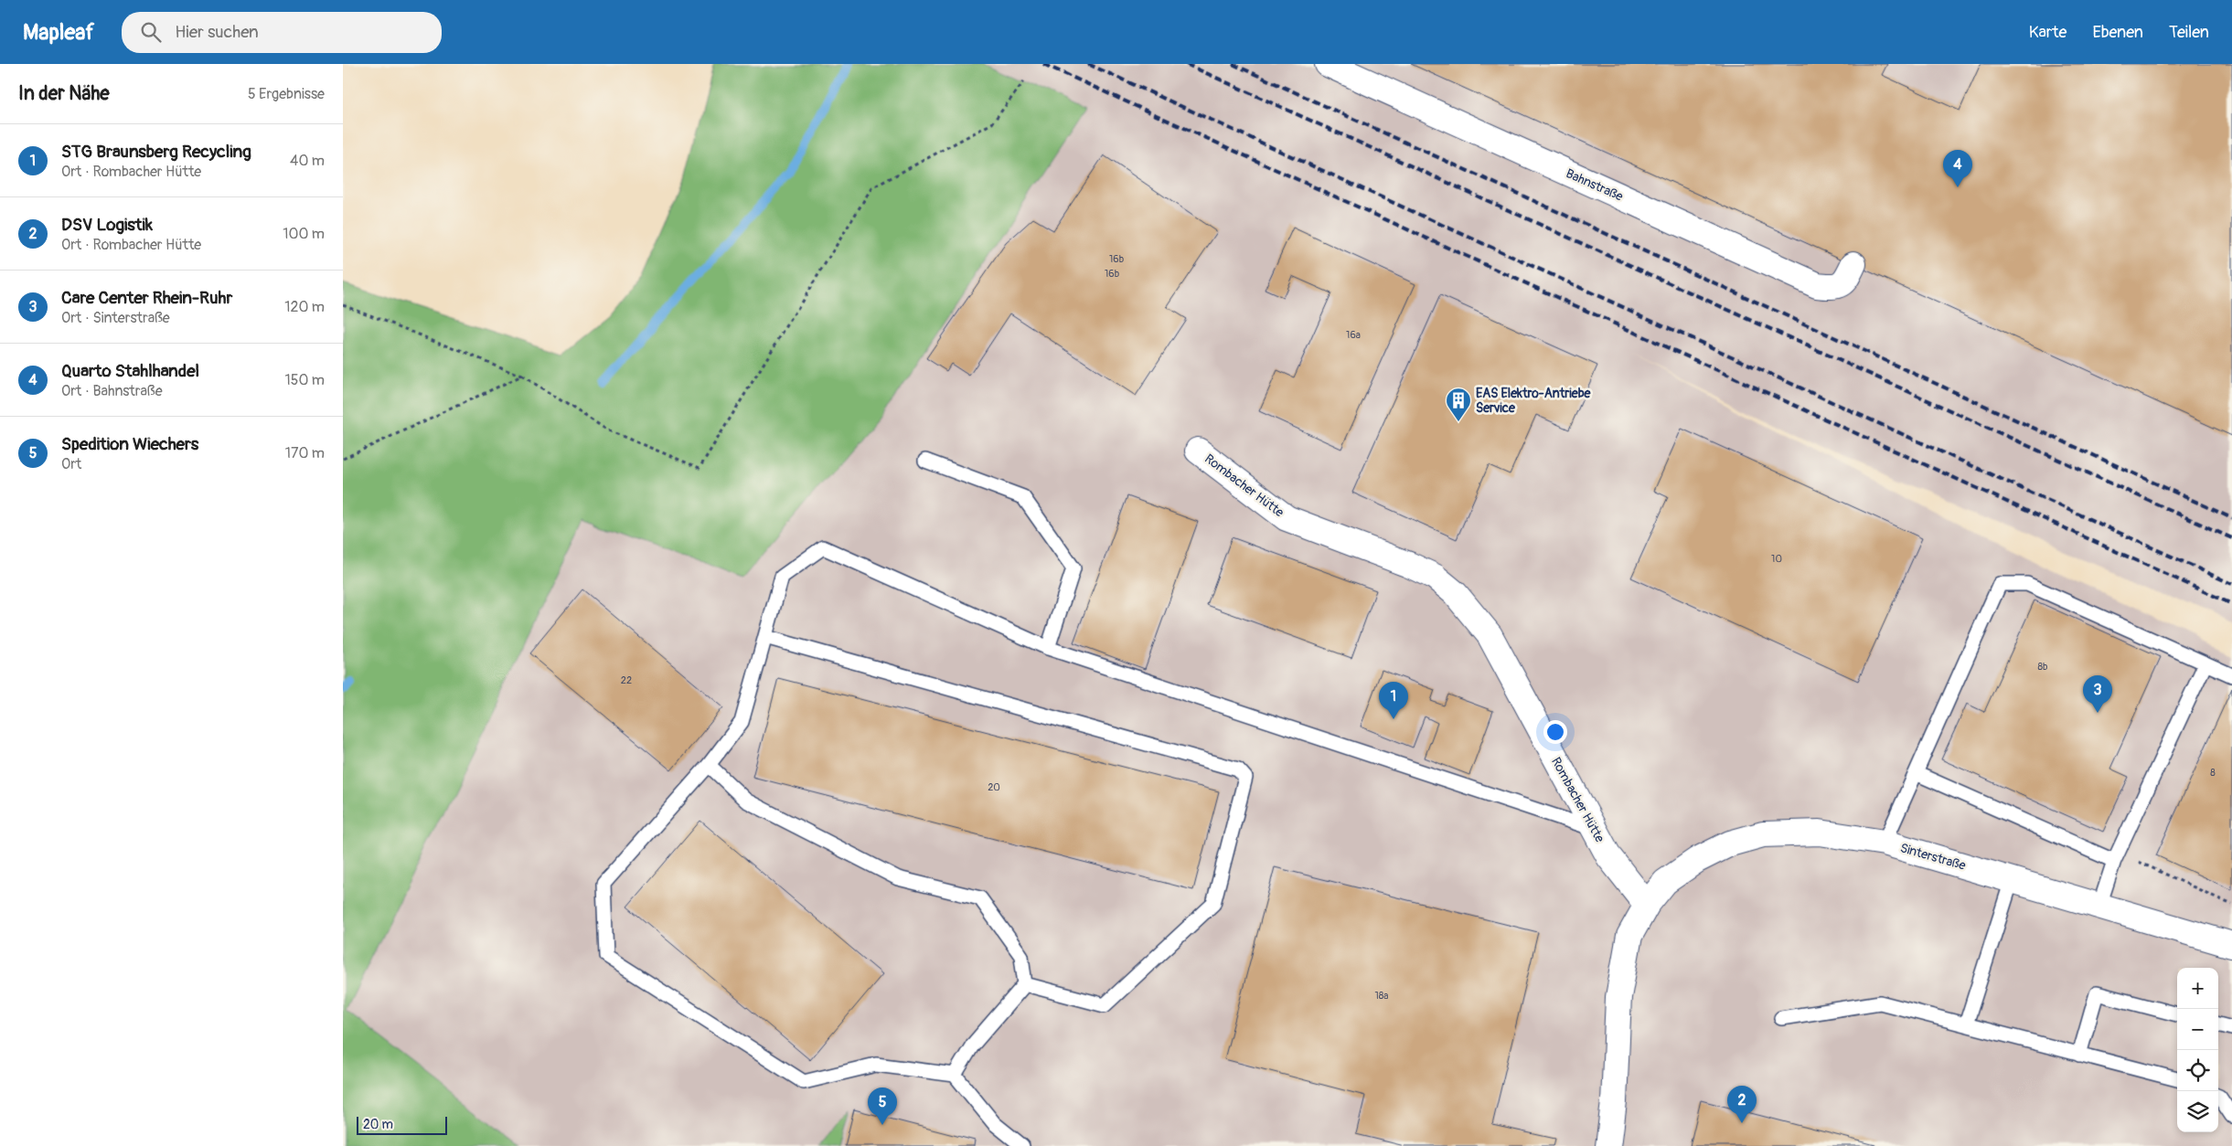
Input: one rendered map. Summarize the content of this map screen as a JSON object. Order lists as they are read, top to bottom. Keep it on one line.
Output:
{"streets":{"street":["Bahnstraße","Rombacher Hütte","Sinterstraße"]},"crossings":[["Rombacher Hütte","Sinterstraße"]],"places":{"building":["EAS Elektro-Antriebe Service"]},"house_numbers":["16b","16b","16a","10","8b","22","8","20","18a"],"scale_bar":"20 m","page":{"header":"Mapleaf","search":"Hier suchen","nav":["Karte","Ebenen","Teilen"],"heading":["In der Nähe","5 Ergebnisse"],"list":[{"mark":"1","name":"STG Braunsberg Recycling","note":"Ort · Rombacher Hütte","value":"40 m"},{"mark":"2","name":"DSV Logistik","note":"Ort · Rombacher Hütte","value":"100 m"},{"mark":"3","name":"Care Center Rhein-Ruhr","note":"Ort · Sinterstraße","value":"120 m"},{"mark":"4","name":"Quarto Stahlhandel","note":"Ort · Bahnstraße","value":"150 m"},{"mark":"5","name":"Spedition Wiechers","note":"Ort","value":"170 m"}],"pins":["4","3","1","2","5"],"map_buttons":["+","−"],"scale":"20 m"}}
